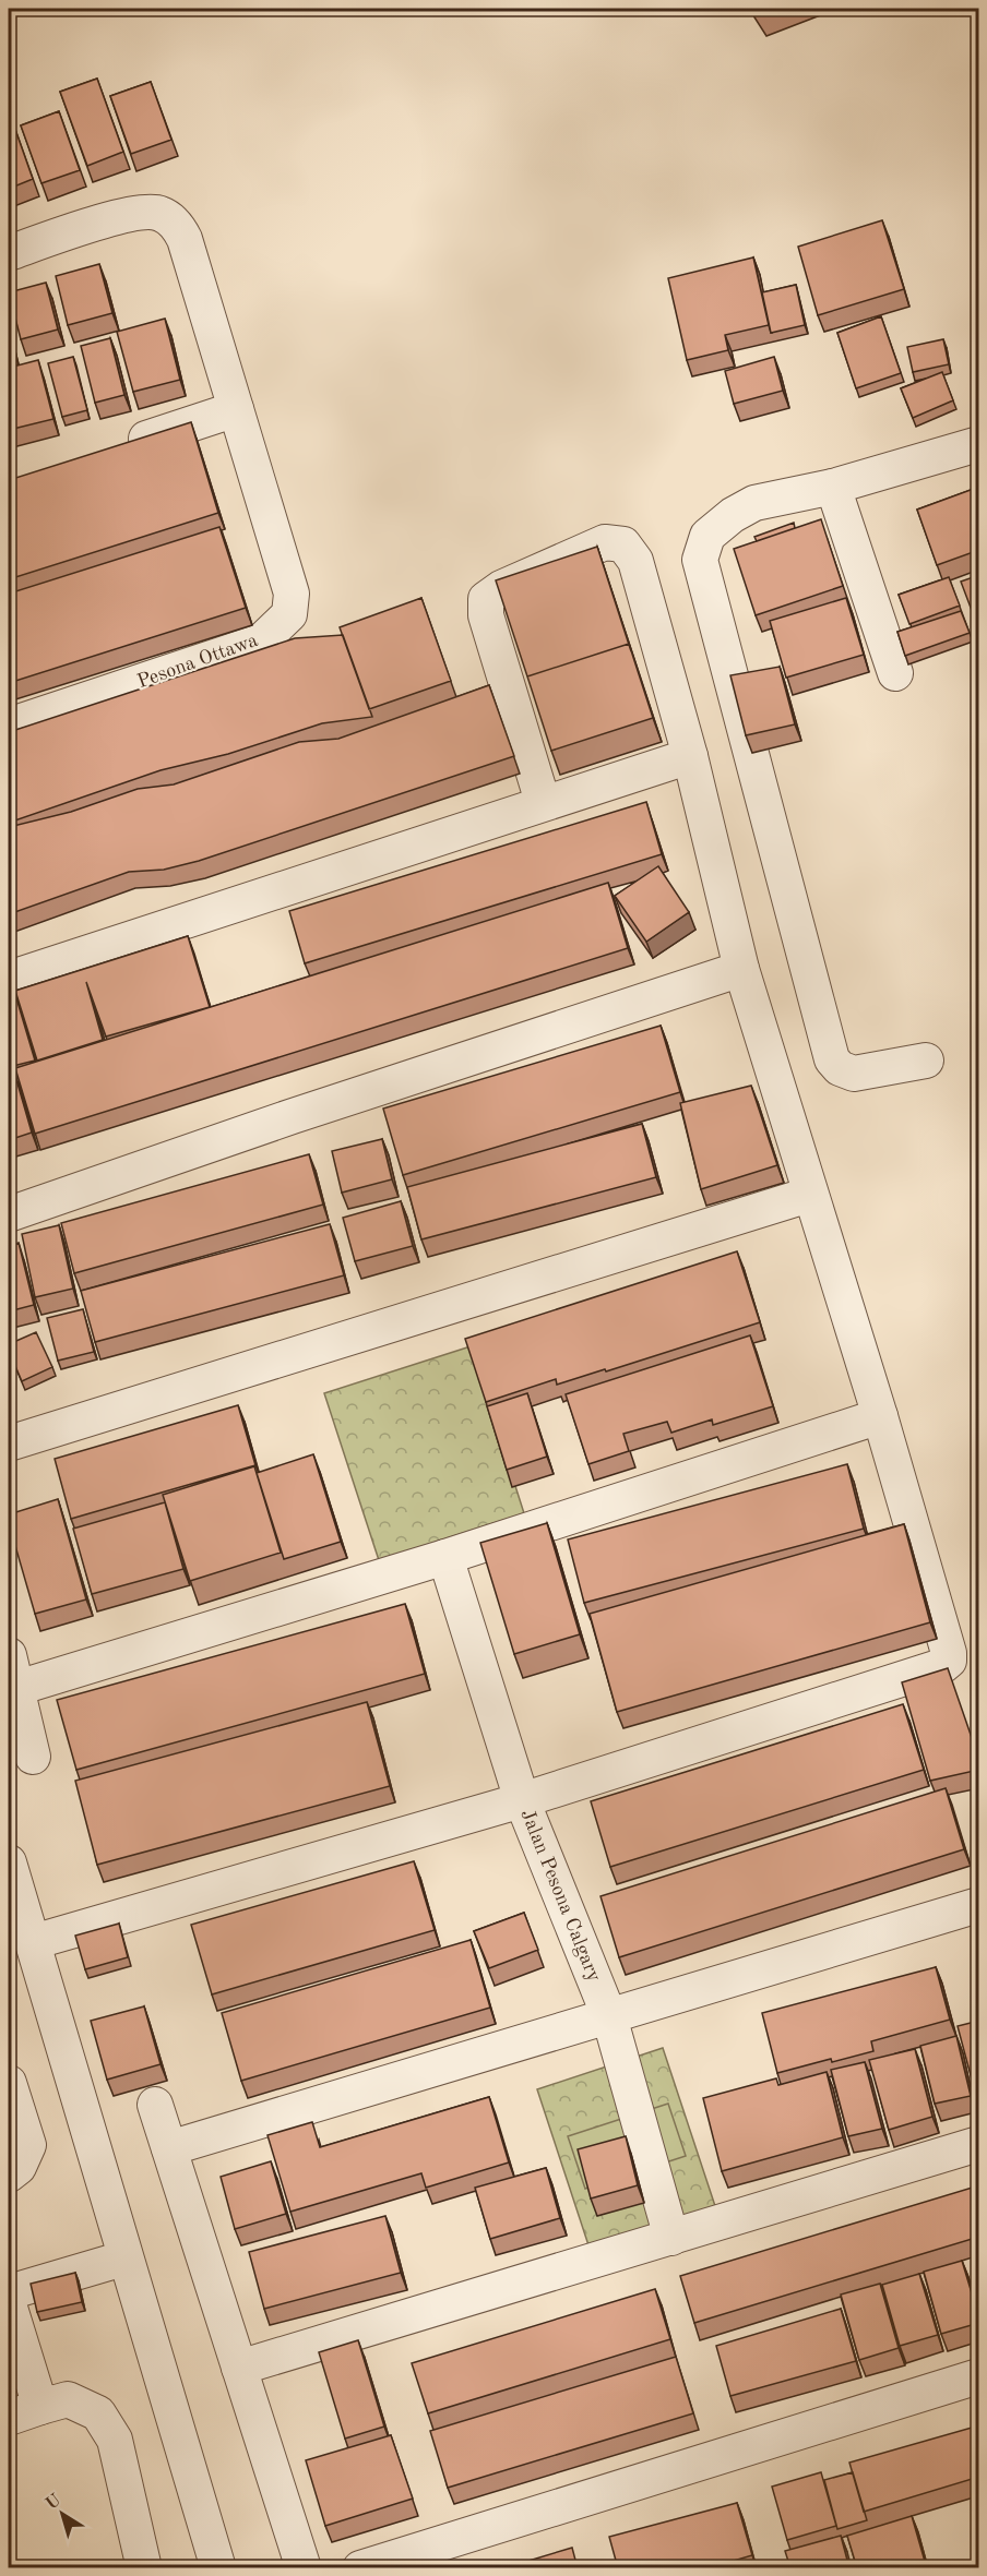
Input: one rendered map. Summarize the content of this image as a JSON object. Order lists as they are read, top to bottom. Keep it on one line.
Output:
{"streets":{"street":["Pesona Ottawa","Jalan Pesona Calgary"]},"north":"top left"}
